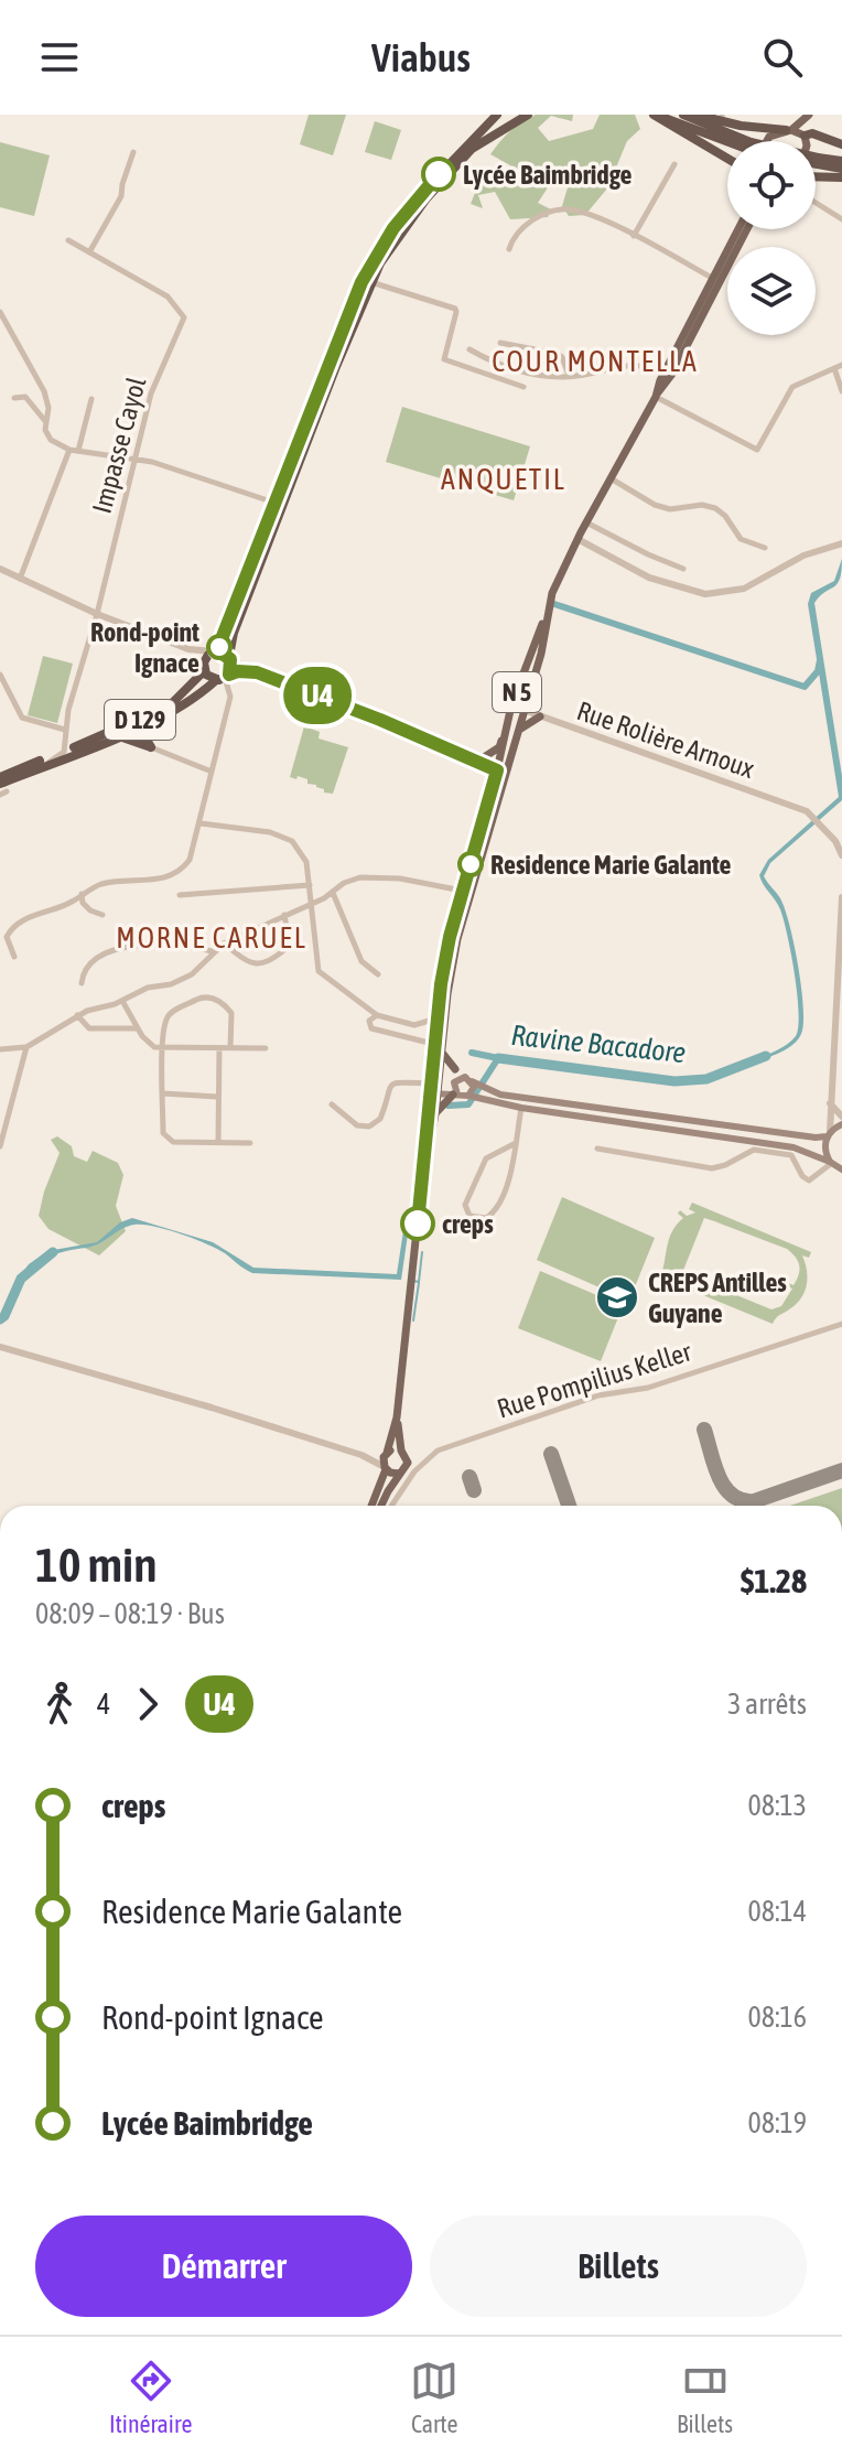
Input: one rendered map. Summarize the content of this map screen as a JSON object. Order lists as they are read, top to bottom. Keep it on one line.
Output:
{"streets":{"highway":["D 129"],"main road":["N 5"],"street":["Impasse Cayol","Rue Rolière Arnoux","Rue Pompilius Keller"]},"crossings":[["Impasse Cayol","D 129"],["N 5","Rue Rolière Arnoux"]],"districts":["COUR MONTELLA","ANQUETIL","MORNE CARUEL"],"water":["Ravine Bacadore"],"places":{"other":["Lycée Baimbridge","Rond-point Ignace","Residence Marie Galante","creps"],"school or university":["CREPS Antilles Guyane"]},"lines":["bus line U4"],"page":{"header":"Viabus","on_map":"U4","heading":["10 min","08:09 – 08:19 · Bus","$1.28"],"legs":["4","U4","3 arrêts"],"list":[{"name":"creps","value":"08:13"},{"name":"Residence Marie Galante","value":"08:14"},{"name":"Rond-point Ignace","value":"08:16"},{"name":"Lycée Baimbridge","value":"08:19"}],"buttons":["Démarrer","Billets"],"tabs":["Itinéraire","Carte","Billets"]}}
